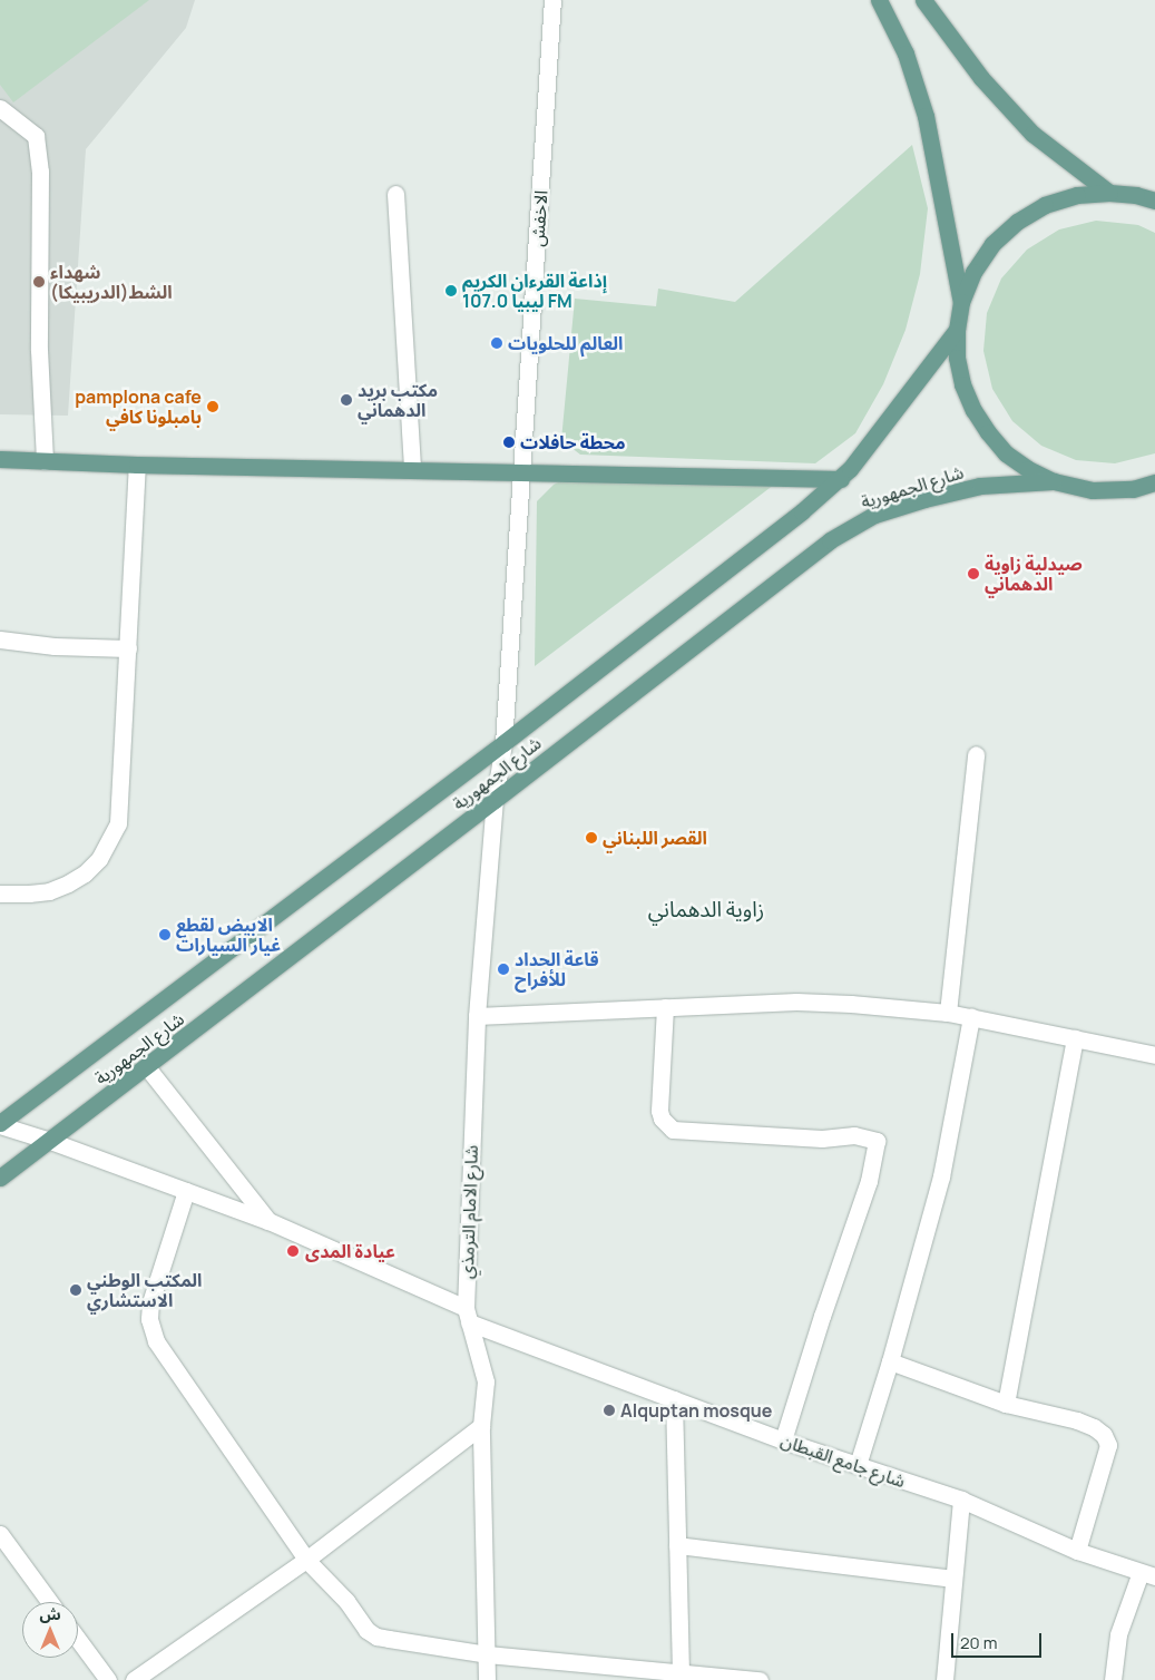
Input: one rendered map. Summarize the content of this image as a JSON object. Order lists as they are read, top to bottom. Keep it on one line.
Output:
{"streets":{"main road":["شارع الجمهورية"],"street":["الاخفش","شارع الامام الترمذي","شارع جامع القبطان"]},"crossings":[["الاخفش","شارع الجمهورية"],["الاخفش","شارع الامام الترمذي"],["شارع الجمهورية","شارع الامام الترمذي"],["شارع الجمهورية","شارع جامع القبطان"],["شارع الامام الترمذي","شارع جامع القبطان"]],"districts":["زاوية الدهماني"],"places":["شهداء الشط(الدريبيكا)","إذاعة القرءان الكريم ليبيا 107.0 FM","العالم للحلويات","مكتب بريد الدهماني","pamplona cafe بامبلونا كافي","محطة حافلات","صيدلية زاوية الدهماني","القصر اللبناني","الابيض لقطع غيار السيارات","قاعة الحداد للأفراح","عيادة المدى","المكتب الوطني الاستشاري","Alquptan mosque"],"scale_bar":"20 m","north":"top"}
